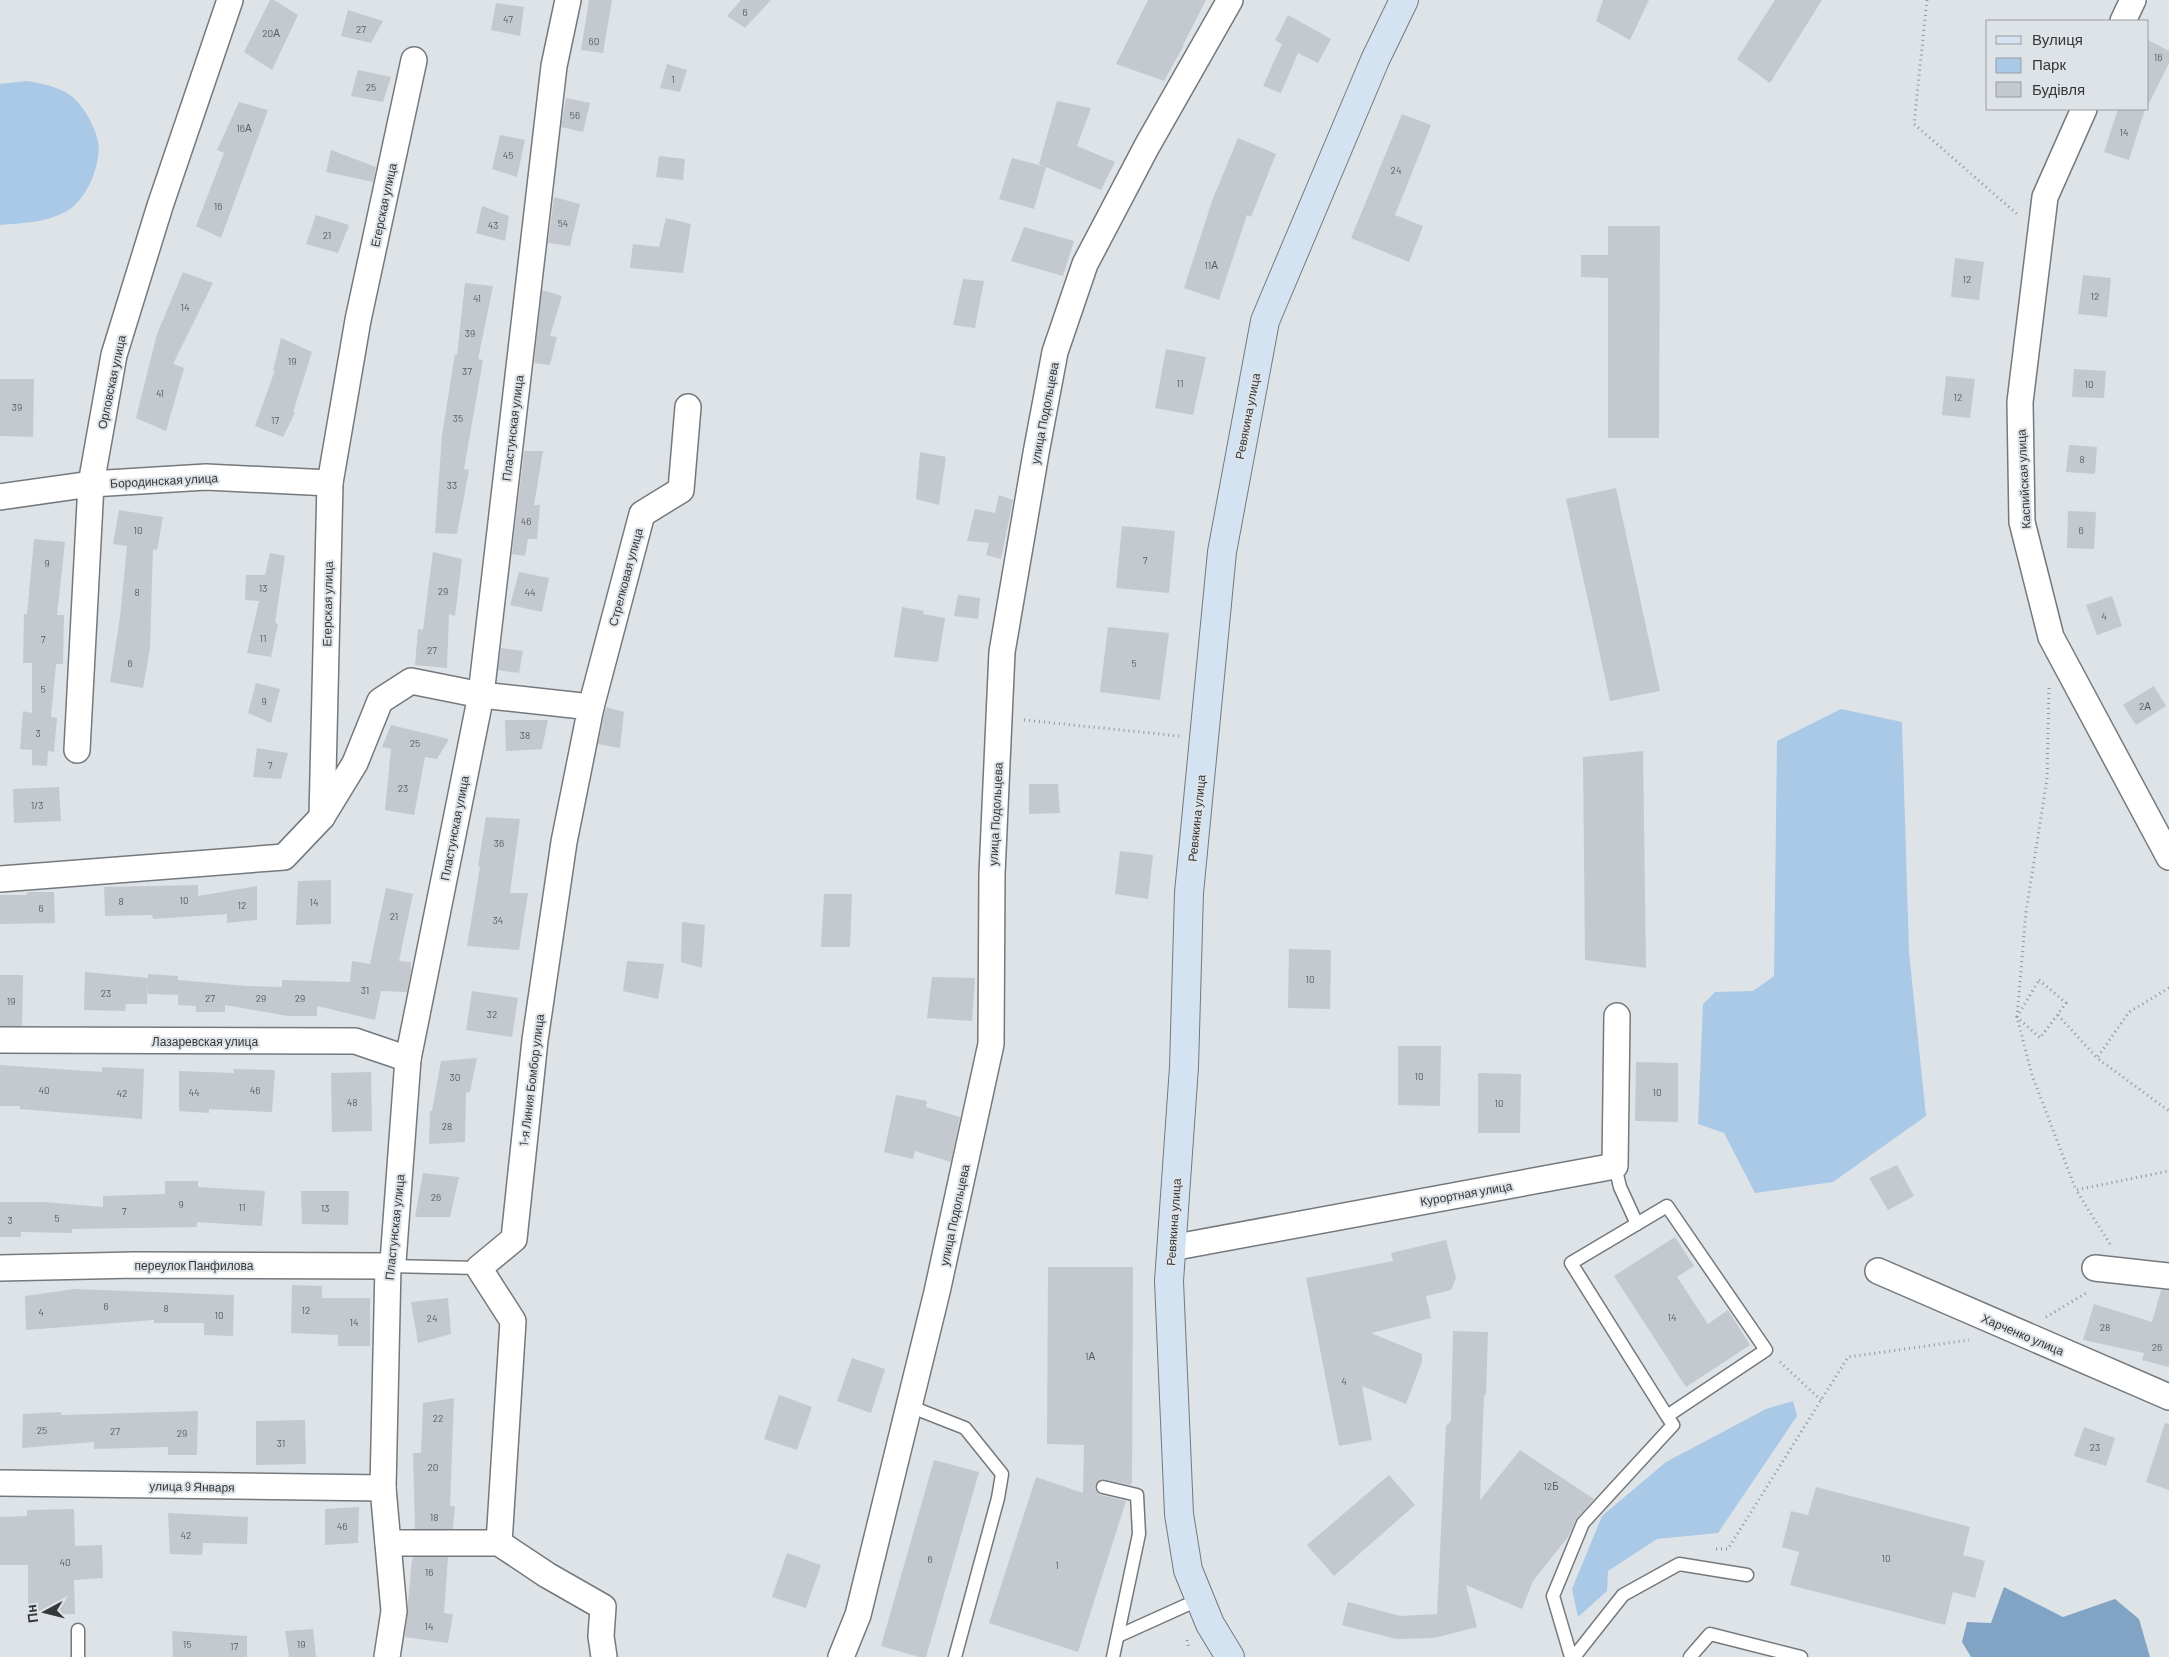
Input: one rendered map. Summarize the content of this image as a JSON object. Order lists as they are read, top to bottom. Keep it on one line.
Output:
{"streets":{"main road":["Ревякина улица"],"street":["Егерская улица","Орловская улица","улица Подольцева","Пластунская улица","Каспийская улица","Бородинская улица","Стрелковая улица","Лазаревская улица","1-я Линия Бомбор улица","Курортная улица","переулок Панфилова","Харченко улица","улица 9 Января"]},"crossings":[["Егерская улица","Бородинская улица"],["Орловская улица","Бородинская улица"],["Ревякина улица","Курортная улица"],["Пластунская улица","Лазаревская улица"],["Пластунская улица","переулок Панфилова"],["Пластунская улица","улица 9 Января"],["Стрелковая улица","1-я Линия Бомбор улица"]],"house_numbers":["6","47","27","20А","60","16","1","25","56","16А","14","45","24","16","54","43","21","11А","12","12","41","14","39","19","37","11","10","41","12","39","35","17","8","33","46","10","6","7","9","13","29","8","44","4","11","7","27","6","5","5","9","2А","3","38","25","7","23","1/3","36","10","8","14","12","6","21","34","10","31","23","27","29","29","19","32","10","30","40","46","44","10","42","48","10","28","26","9","11","13","7","5","3","6","8","12","4","10","14","24","14","28","26","1А","4","22","25","27","29","31","23","20","12Б","18","46","42","10","6","40","1","16","14","15","19","17"],"legend":["Вулиця","Парк","Будівля"],"north":"left"}
